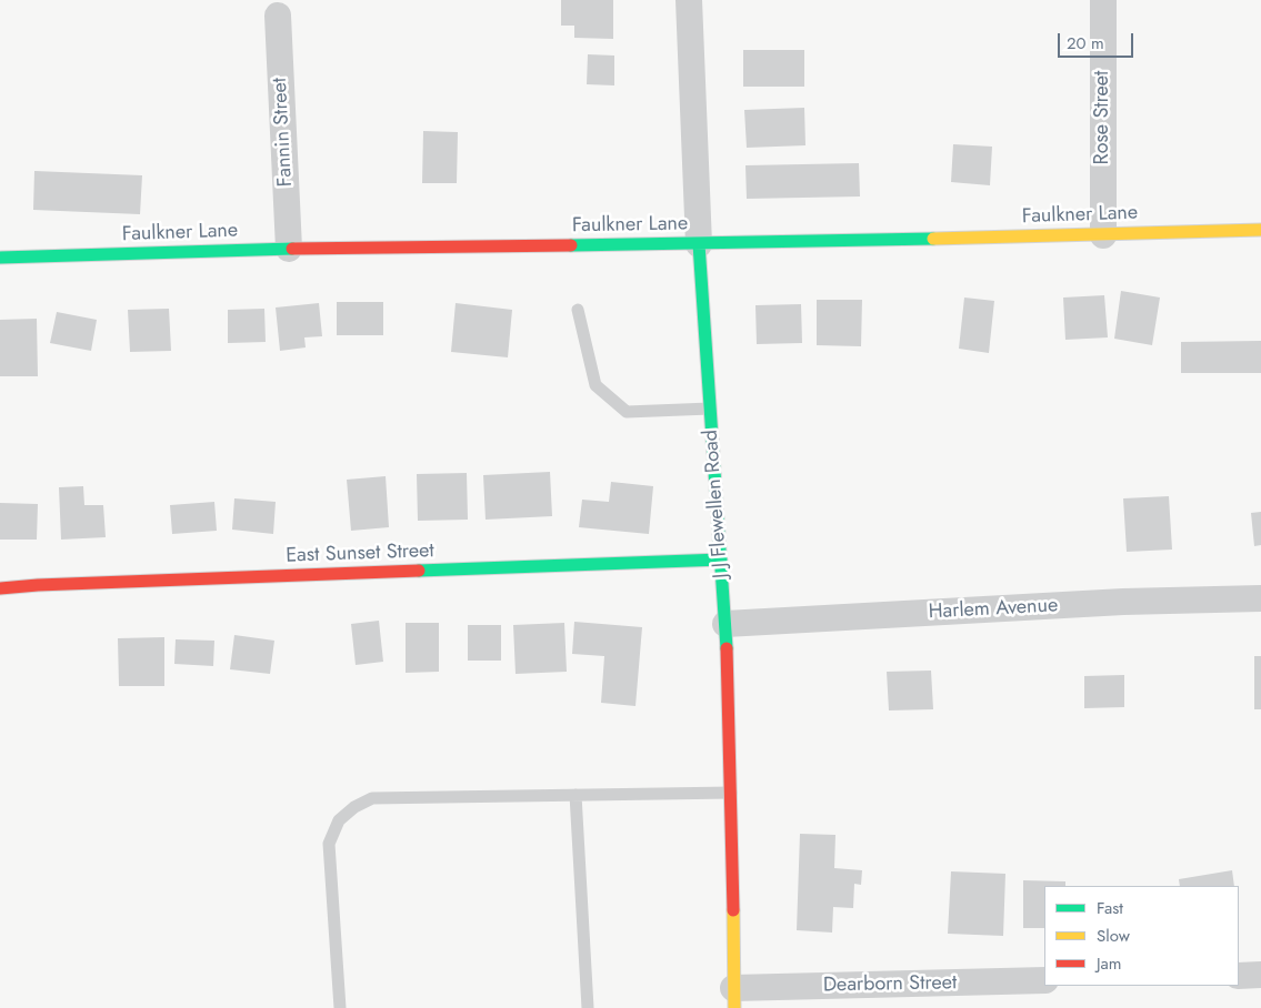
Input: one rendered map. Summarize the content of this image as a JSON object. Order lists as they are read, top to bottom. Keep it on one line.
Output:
{"streets":{"street":["Rose Street","Fannin Street","Faulkner Lane","J J Flewellen Road","East Sunset Street","Harlem Avenue","Dearborn Street"]},"crossings":[["Rose Street","Faulkner Lane"],["Fannin Street","Faulkner Lane"],["Faulkner Lane","J J Flewellen Road"],["J J Flewellen Road","East Sunset Street"],["J J Flewellen Road","Harlem Avenue"],["J J Flewellen Road","Dearborn Street"]],"legend":["Fast","Slow","Jam"],"scale_bar":"20 m"}
